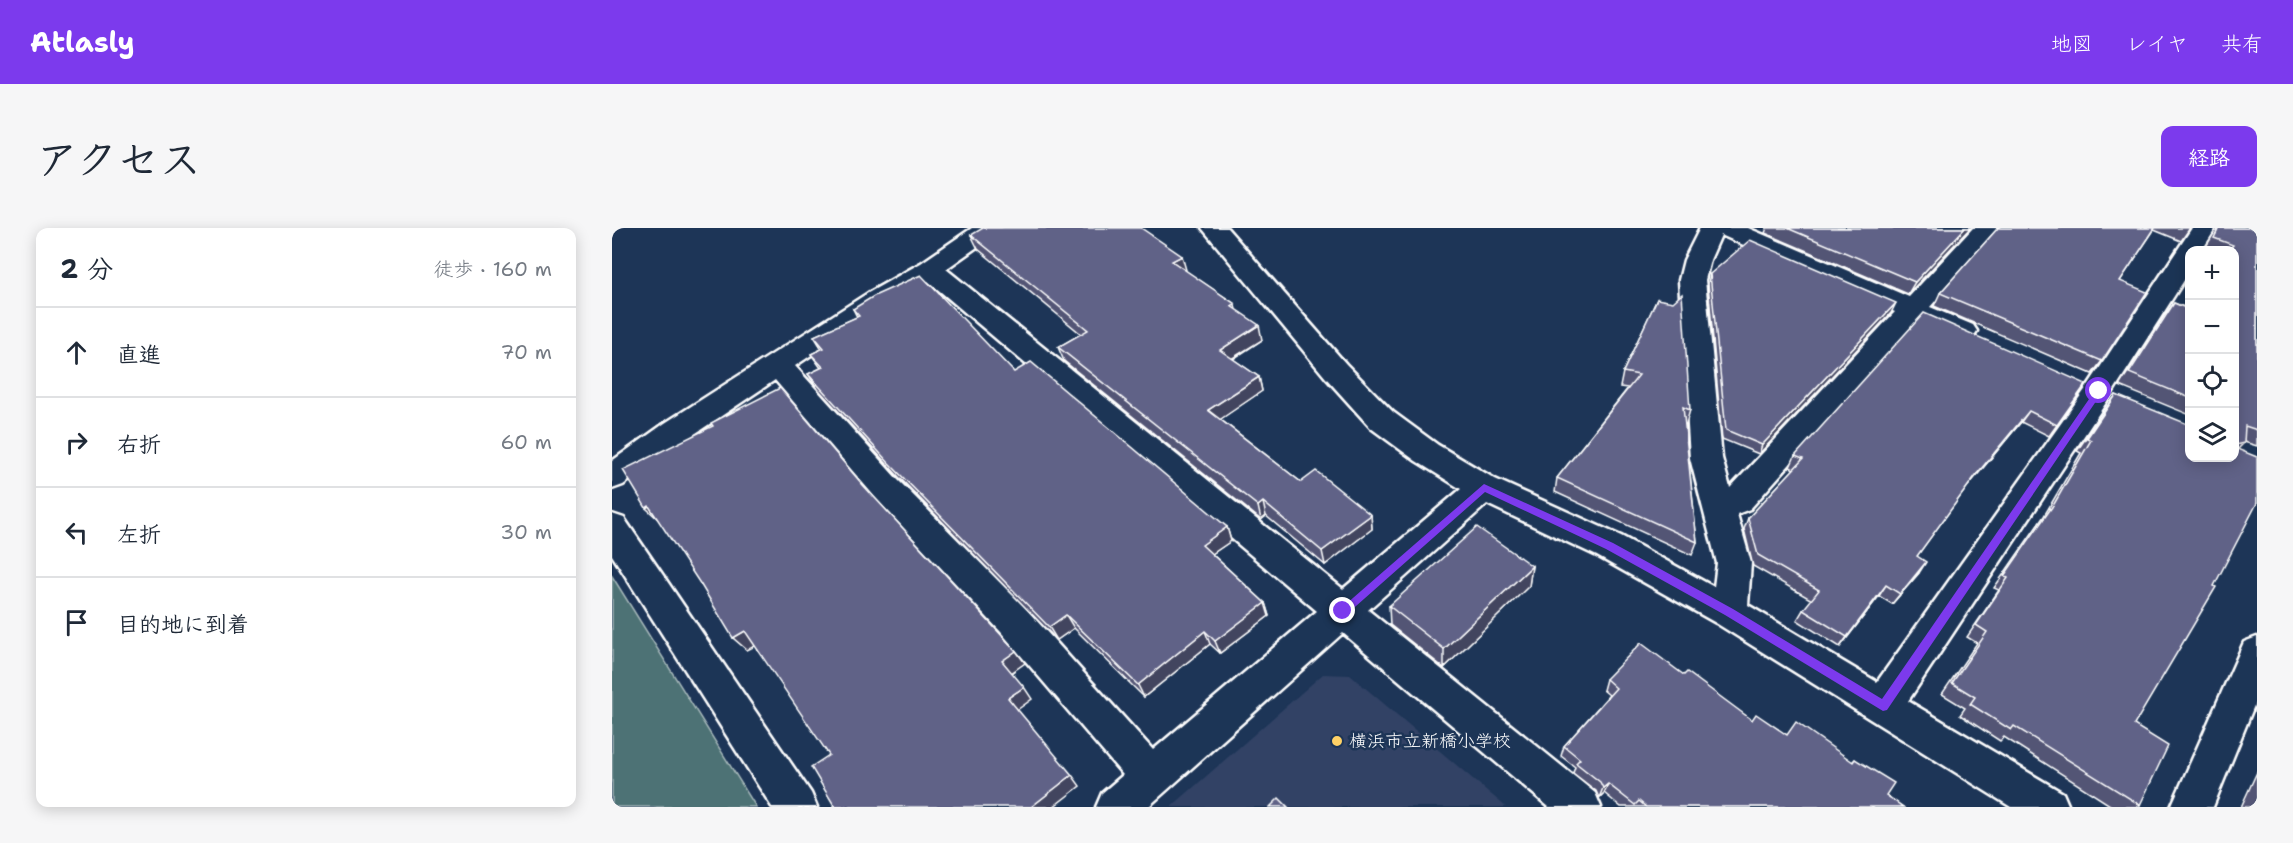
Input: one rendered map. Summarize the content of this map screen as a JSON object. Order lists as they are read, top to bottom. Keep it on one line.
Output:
{"places":["横浜市立新橋小学校"],"page":{"header":"Atlasly","nav":["地図","レイヤ","共有"],"title":"アクセス","buttons":"経路","heading":["2 分","徒歩 · 160 m"],"map_buttons":["+","−"],"list":[["直進","70 m"],["右折","60 m"],["左折","30 m"],"目的地に到着"]}}
